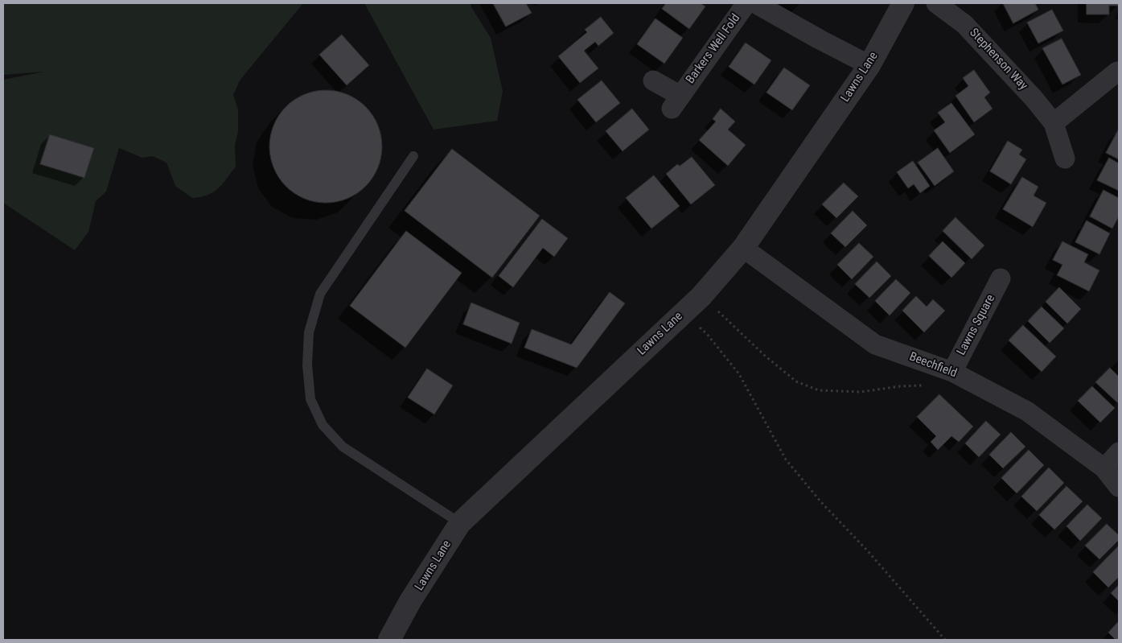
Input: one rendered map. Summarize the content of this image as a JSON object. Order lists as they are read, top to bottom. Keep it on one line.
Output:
{"streets":{"street":["Barkers Well Fold","Stephenson Way","Lawns Lane","Lawns Square","Beechfield"]},"crossings":[["Lawns Lane","Beechfield"],["Lawns Square","Beechfield"]]}
